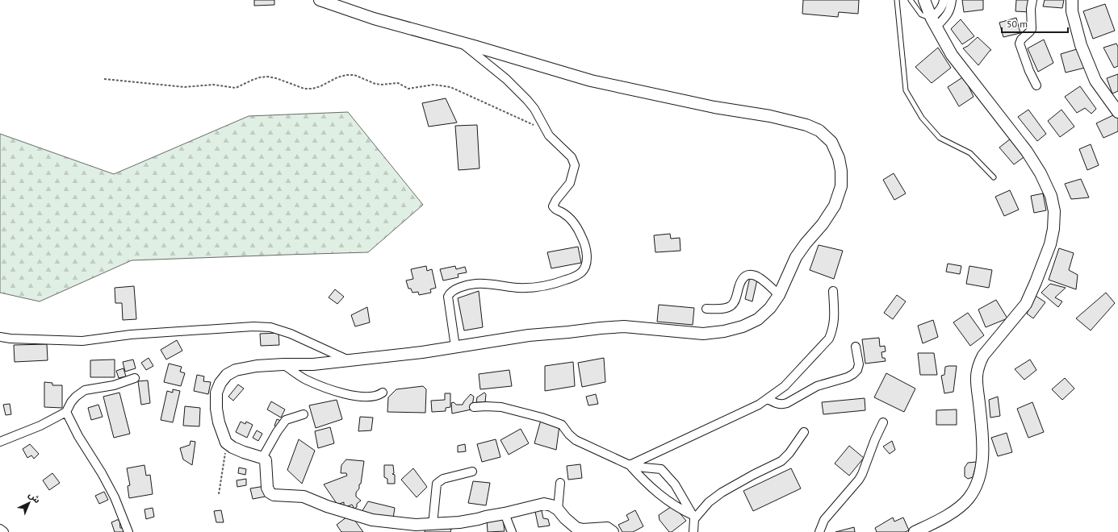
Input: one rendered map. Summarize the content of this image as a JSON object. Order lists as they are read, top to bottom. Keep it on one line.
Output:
{"scale_bar":"50 m","north":"top right"}
